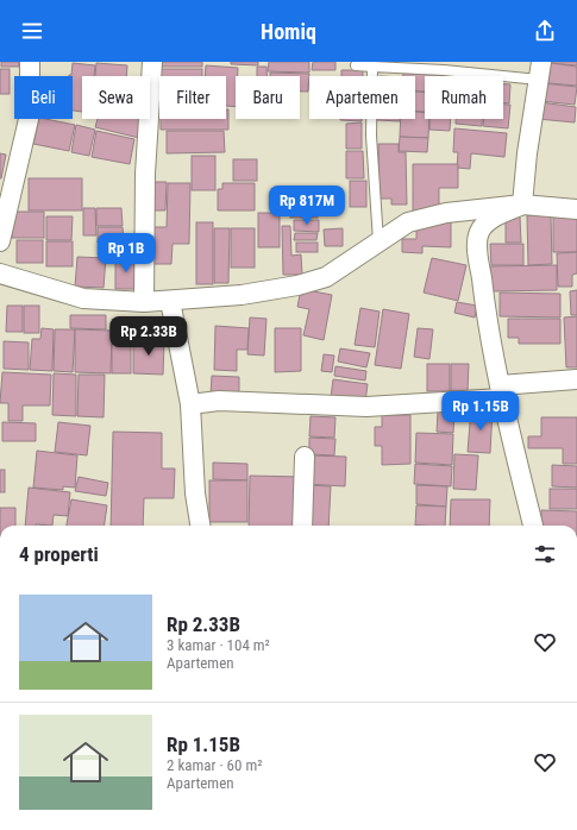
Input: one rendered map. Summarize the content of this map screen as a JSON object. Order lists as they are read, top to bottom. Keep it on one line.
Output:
{"page":{"header":"Homiq","chip":["Beli","Sewa","Filter","Baru","Apartemen","Rumah"],"price":["Rp 817M","Rp 1B","Rp 2.33B","Rp 1.15B"],"heading":"4 properti","list":[{"name":"Rp 2.33B","note":"3 kamar · 104 m² · Apartemen"},{"name":"Rp 1.15B","note":"2 kamar · 60 m² · Apartemen"}]}}
